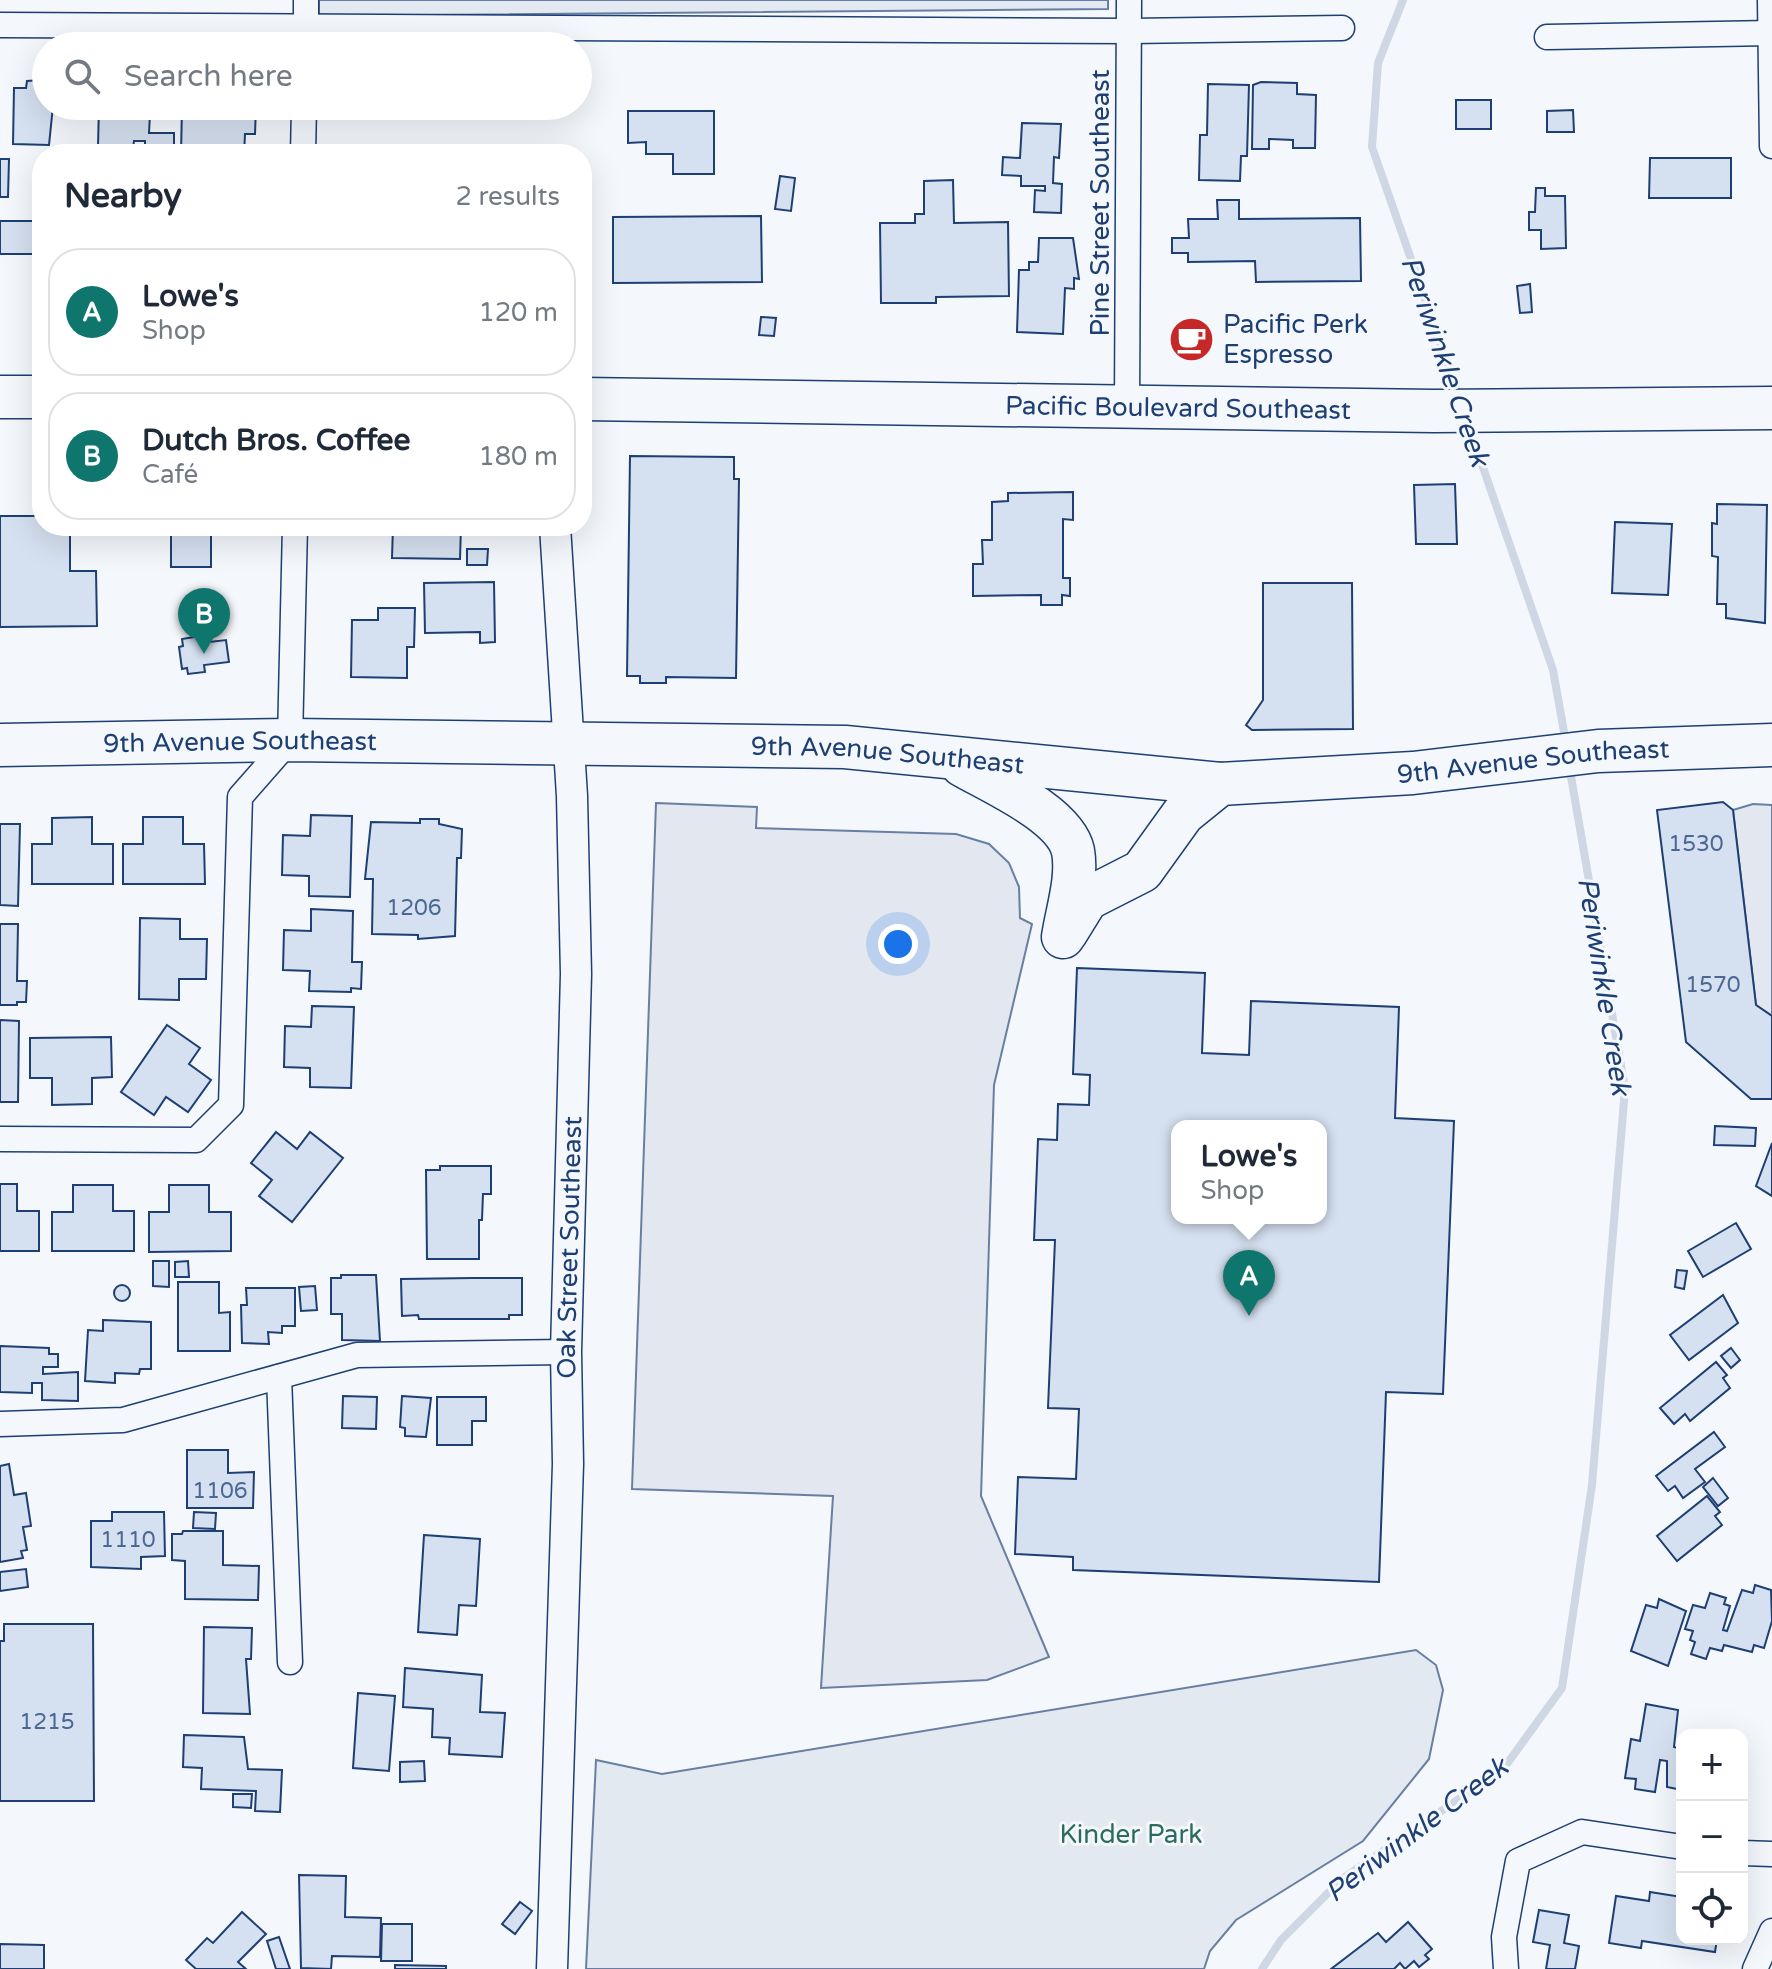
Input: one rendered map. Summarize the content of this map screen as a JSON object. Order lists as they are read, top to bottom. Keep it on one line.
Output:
{"streets":{"highway":["Pacific Boulevard Southeast","9th Avenue Southeast"],"street":["Pine Street Southeast","Oak Street Southeast"]},"crossings":[["Pine Street Southeast","Pacific Boulevard Southeast"],["9th Avenue Southeast","Oak Street Southeast"]],"water":["Periwinkle Creek"],"parks":["Kinder Park"],"places":{"cafe":["Pacific Perk Espresso"]},"house_numbers":["1530","1206","1570","1106","1110","1215"],"page":{"search":"Search here","heading":["Nearby","2 results"],"list":[{"mark":"A","name":"Lowe's","note":"Shop","value":"120 m"},{"mark":"B","name":"Dutch Bros. Coffee","note":"Café","value":"180 m"}],"pins":["B","A"],"popup":["Lowe's","Shop"],"map_buttons":["+","−"]}}
